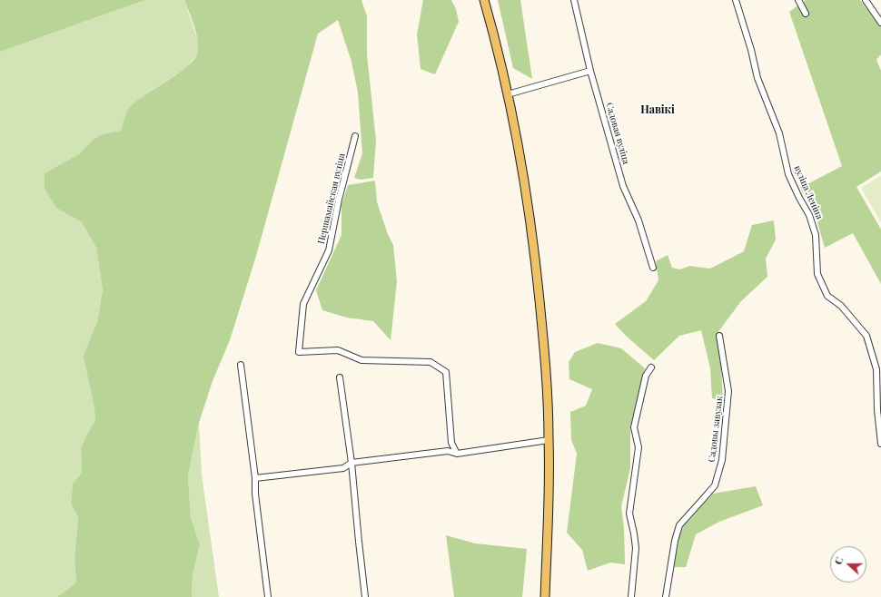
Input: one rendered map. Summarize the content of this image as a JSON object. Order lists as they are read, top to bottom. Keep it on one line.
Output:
{"streets":{"street":["Садовая вуліца","вуліца Леніна","Першамайская вуліца","Садовы завулак"]},"districts":["Навікі"],"north":"left"}
